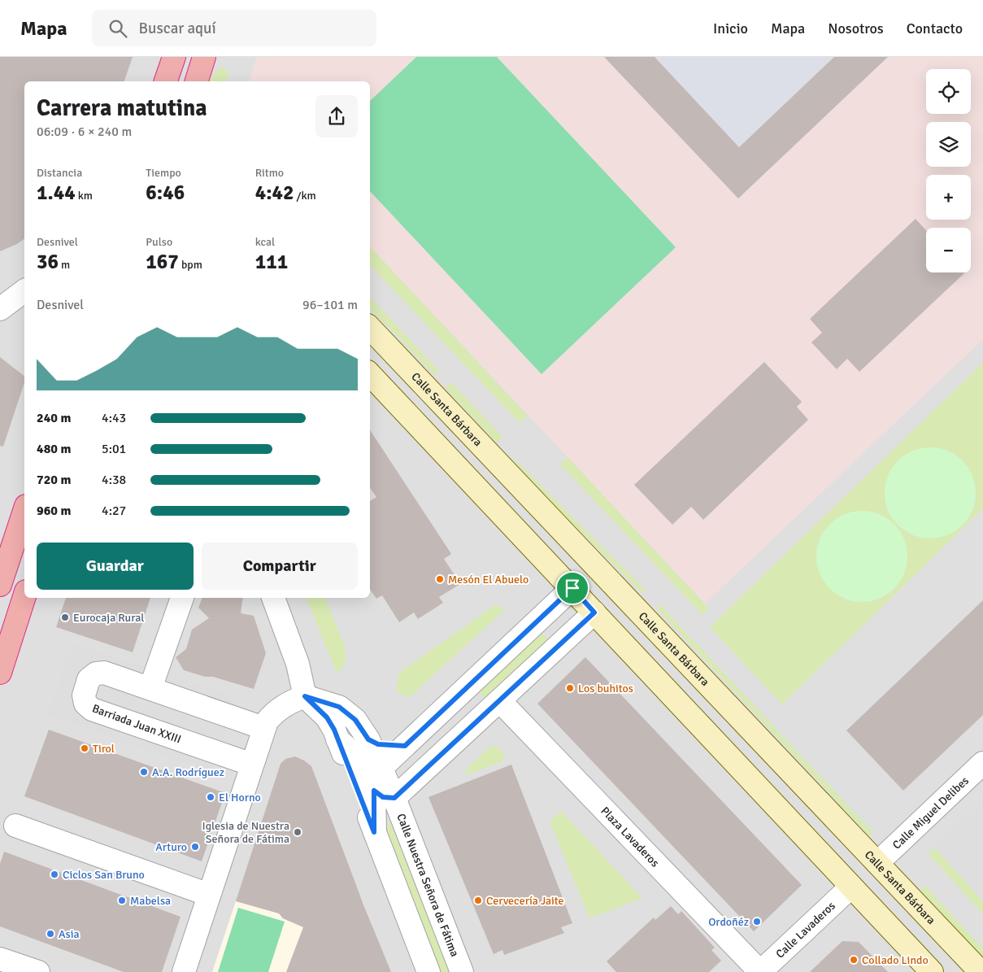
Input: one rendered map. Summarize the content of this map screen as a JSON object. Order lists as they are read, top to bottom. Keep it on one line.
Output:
{"streets":{"main road":["Calle Santa Bárbara"],"street":["Barriada Juan XXIII","Calle Miguel Delibes","Plaza Lavaderos","Calle Nuestra Señora de Fátima","Calle Lavaderos"]},"crossings":[["Calle Santa Bárbara","Calle Miguel Delibes"],["Plaza Lavaderos","Calle Lavaderos"]],"places":["Mesón El Abuelo","Eurocaja Rural","Los buhitos","Tirol","A.A. Rodríguez","El Horno","Iglesia de Nuestra Señora de Fátima","Arturo","Ciclos San Bruno","Mabelsa","Cervecería Jaite","Ordoñéz","Asia","Collado Lindo"],"page":{"header":"Mapa","search":"Buscar aquí","nav":["Inicio","Mapa","Nosotros","Contacto"],"map_buttons":["+","−"],"heading":["Carrera matutina","06:09 · 6 × 240 m"],"stats":[["Distancia","1.44 km"],["Tiempo","6:46"],["Ritmo","4:42 /km"],["Desnivel","36 m"],["Pulso","167 bpm"],["kcal","111"]],"chart":["Desnivel","96–101 m"],"list":[{"name":"240 m","note":"4:43"},{"name":"480 m","note":"5:01"},{"name":"720 m","note":"4:38"},{"name":"960 m","note":"4:27"}],"buttons":["Guardar","Compartir"]}}
